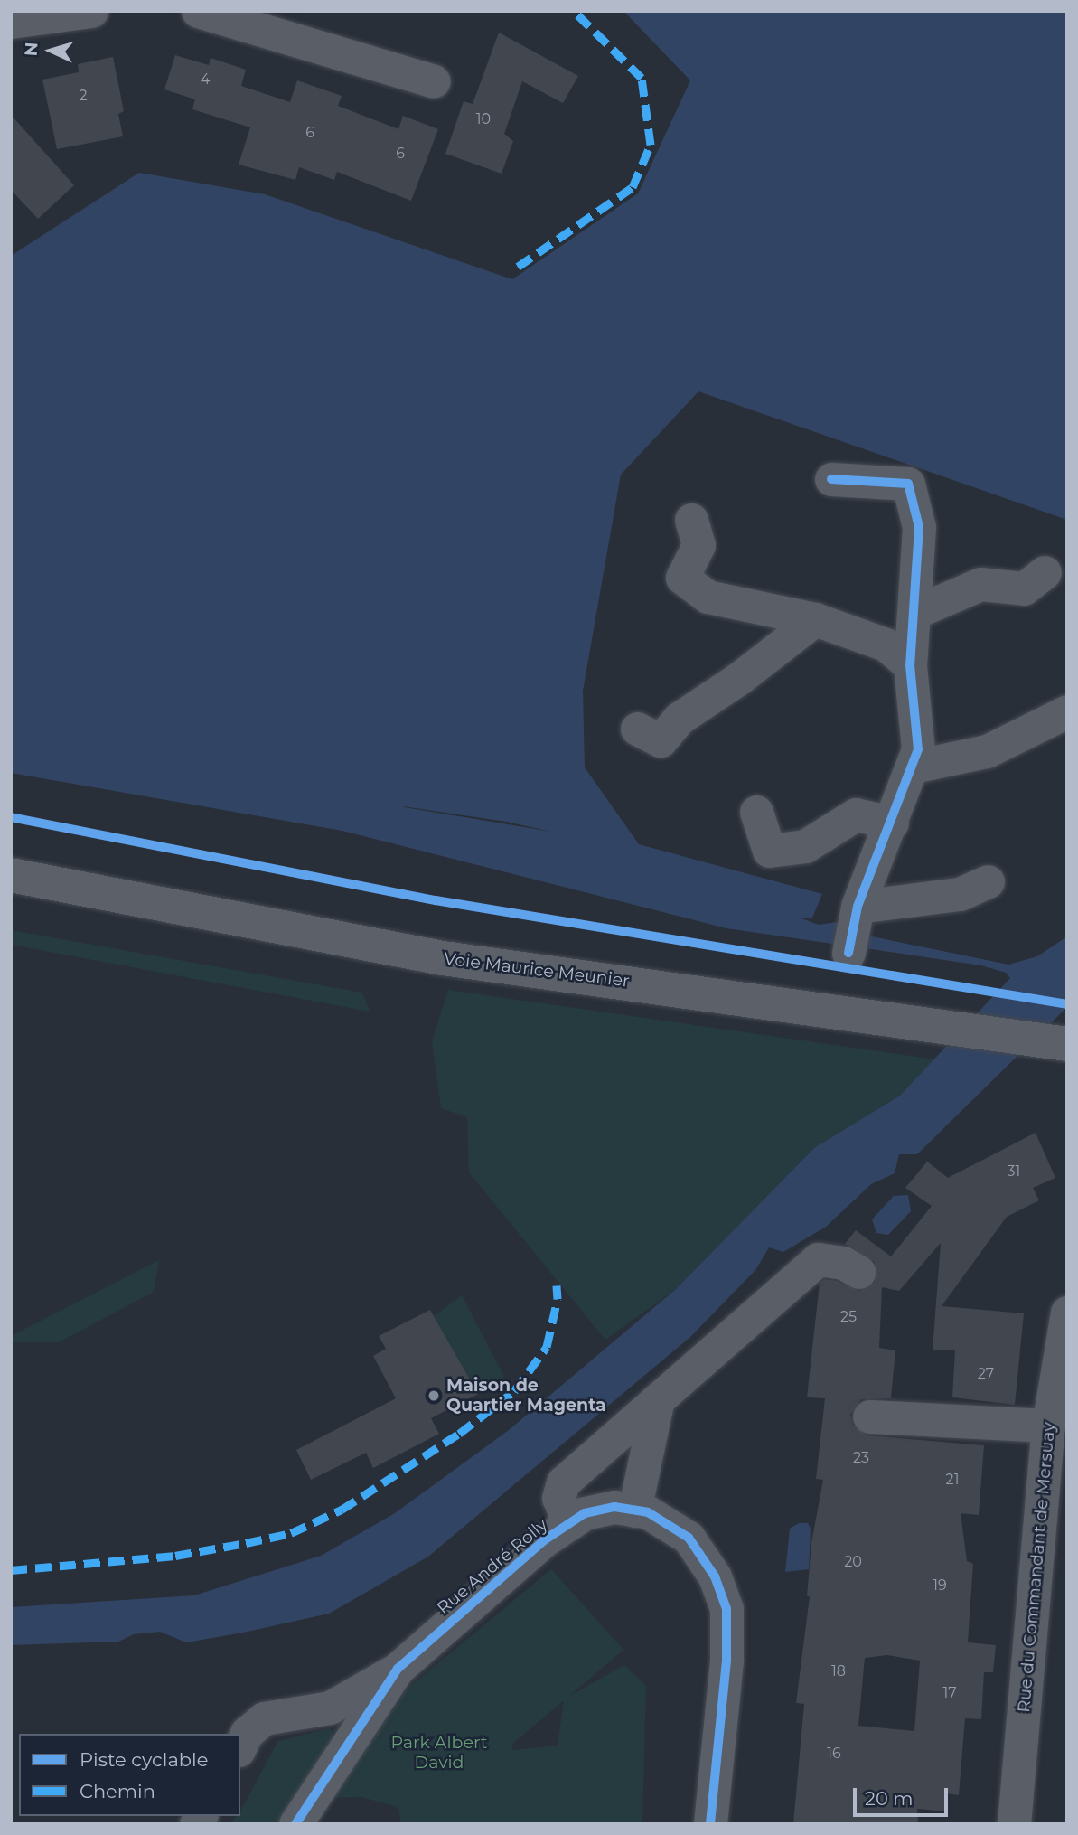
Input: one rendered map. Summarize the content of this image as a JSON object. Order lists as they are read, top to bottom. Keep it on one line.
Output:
{"streets":{"main road":["Voie Maurice Meunier"],"street":["Rue André Rolly","Rue du Commandant de Mersuay"]},"parks":["Park Albert David"],"places":["Maison de Quartier Magenta"],"house_numbers":["4","2","10","6","6","31","25","27","23","21","20","19","18","17","16"],"legend":["Piste cyclable","Chemin"],"scale_bar":"20 m","north":"left"}
